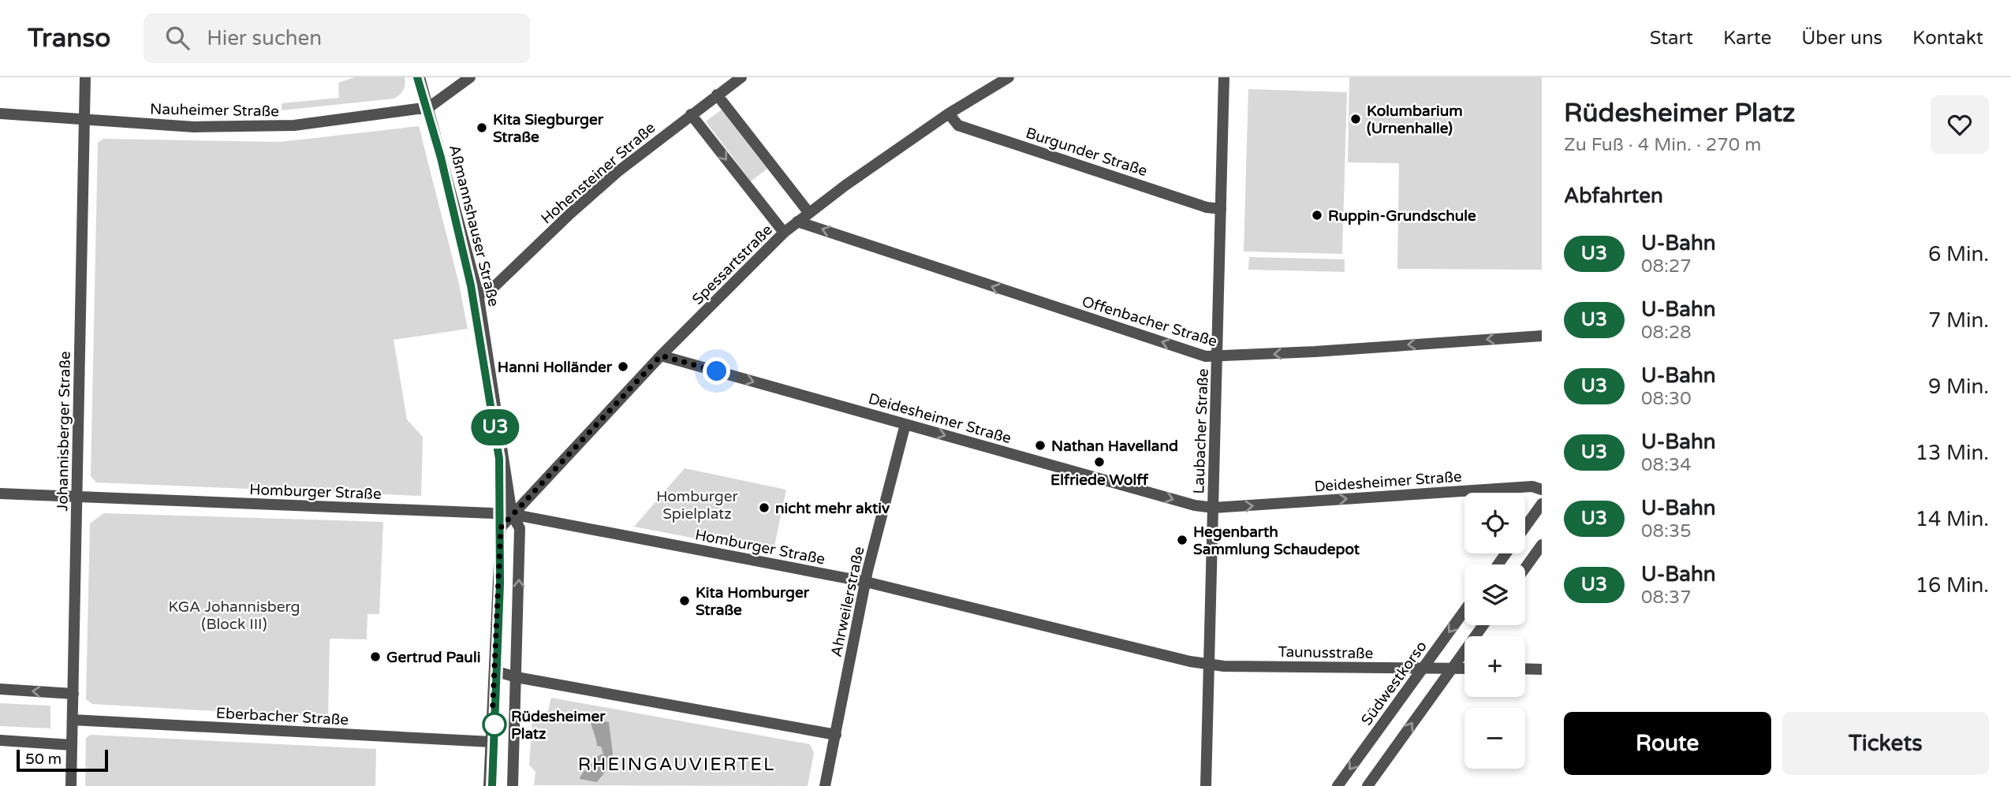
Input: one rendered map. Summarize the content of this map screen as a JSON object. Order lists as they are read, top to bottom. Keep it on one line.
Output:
{"streets":{"street":["Nauheimer Straße","Burgunder Straße","Hohensteiner Straße","Aßmannshauser Straße","Spessartstraße","Offenbacher Straße","Deidesheimer Straße","Johannisberger Straße","Laubacher Straße","Homburger Straße","Ahrweilerstraße","Taunusstraße","Südwestkorso","Eberbacher Straße"]},"crossings":[["Nauheimer Straße","Aßmannshauser Straße"],["Nauheimer Straße","Johannisberger Straße"],["Burgunder Straße","Spessartstraße"],["Burgunder Straße","Laubacher Straße"],["Hohensteiner Straße","Aßmannshauser Straße"],["Aßmannshauser Straße","Spessartstraße"],["Aßmannshauser Straße","Homburger Straße"],["Spessartstraße","Offenbacher Straße"],["Spessartstraße","Deidesheimer Straße"],["Spessartstraße","Homburger Straße"],["Spessartstraße","Eberbacher Straße"],["Offenbacher Straße","Laubacher Straße"],["Deidesheimer Straße","Laubacher Straße"],["Deidesheimer Straße","Ahrweilerstraße"],["Johannisberger Straße","Homburger Straße"],["Johannisberger Straße","Eberbacher Straße"],["Laubacher Straße","Homburger Straße"],["Laubacher Straße","Taunusstraße"],["Homburger Straße","Ahrweilerstraße"],["Homburger Straße","Taunusstraße"],["Taunusstraße","Südwestkorso"]],"one_way":["Offenbacher Straße","Deidesheimer Straße"],"districts":["RHEINGAUVIERTEL"],"parks":["Homburger Spielplatz","KGA Johannisberg (Block III)"],"places":["Kolumbarium (Urnenhalle)","Kita Siegburger Straße","Ruppin-Grundschule","Hanni Holländer","Nathan Havelland","Elfriede Wolff","nicht mehr aktiv","Hegenbarth Sammlung Schaudepot","Kita Homburger Straße","Gertrud Pauli","Rüdesheimer Platz"],"lines":["metro line U3"],"scale_bar":"50 m","page":{"header":"Transo","search":"Hier suchen","nav":["Start","Karte","Über uns","Kontakt"],"on_map":"U3","heading":[["Rüdesheimer Platz","Zu Fuß · 4 Min. · 270 m"],"Abfahrten"],"list":[{"mark":"U3","name":"U-Bahn","note":"08:27","value":"6 Min."},{"mark":"U3","name":"U-Bahn","note":"08:28","value":"7 Min."},{"mark":"U3","name":"U-Bahn","note":"08:30","value":"9 Min."},{"mark":"U3","name":"U-Bahn","note":"08:34","value":"13 Min."},{"mark":"U3","name":"U-Bahn","note":"08:35","value":"14 Min."},{"mark":"U3","name":"U-Bahn","note":"08:37","value":"16 Min."}],"map_buttons":["+","−"],"buttons":["Route","Tickets"],"scale":"50 m"}}
